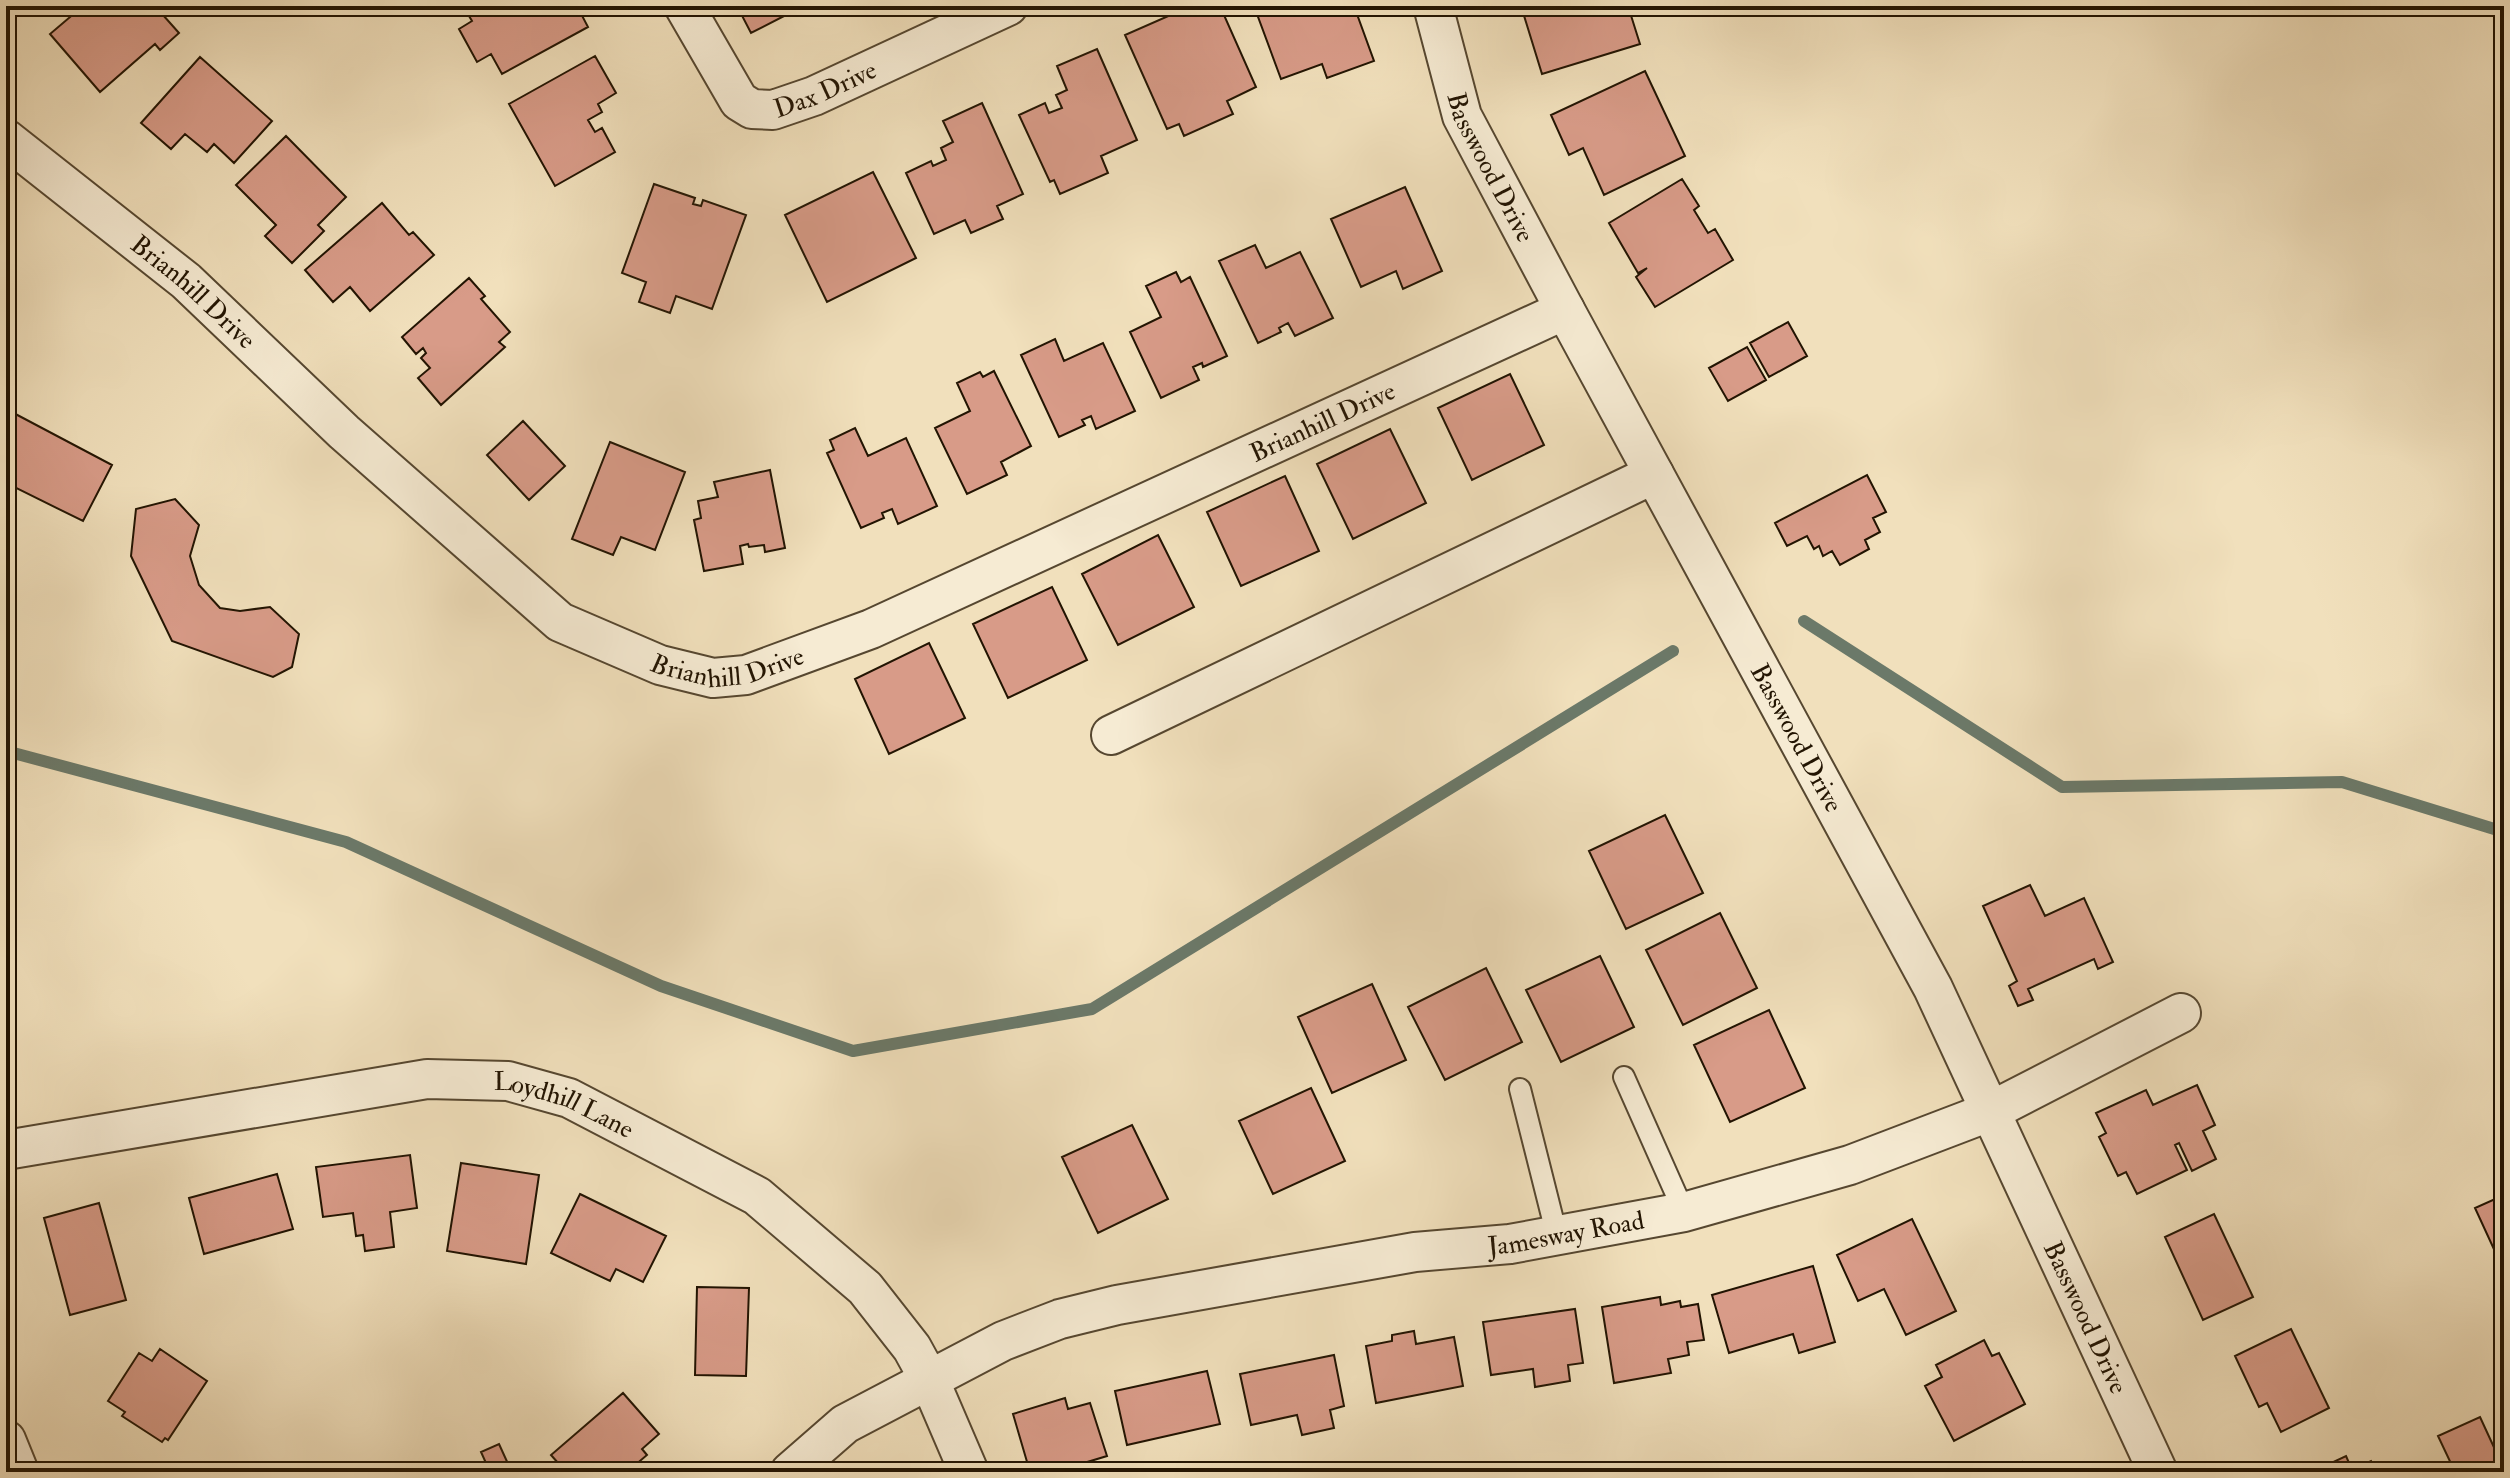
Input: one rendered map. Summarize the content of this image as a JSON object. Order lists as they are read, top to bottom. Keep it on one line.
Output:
{"streets":{"street":["Dax Drive","Basswood Drive","Brianhill Drive","Loydhill Lane","Jamesway Road"]},"crossings":[["Basswood Drive","Brianhill Drive"],["Basswood Drive","Jamesway Road"],["Loydhill Lane","Jamesway Road"]]}
